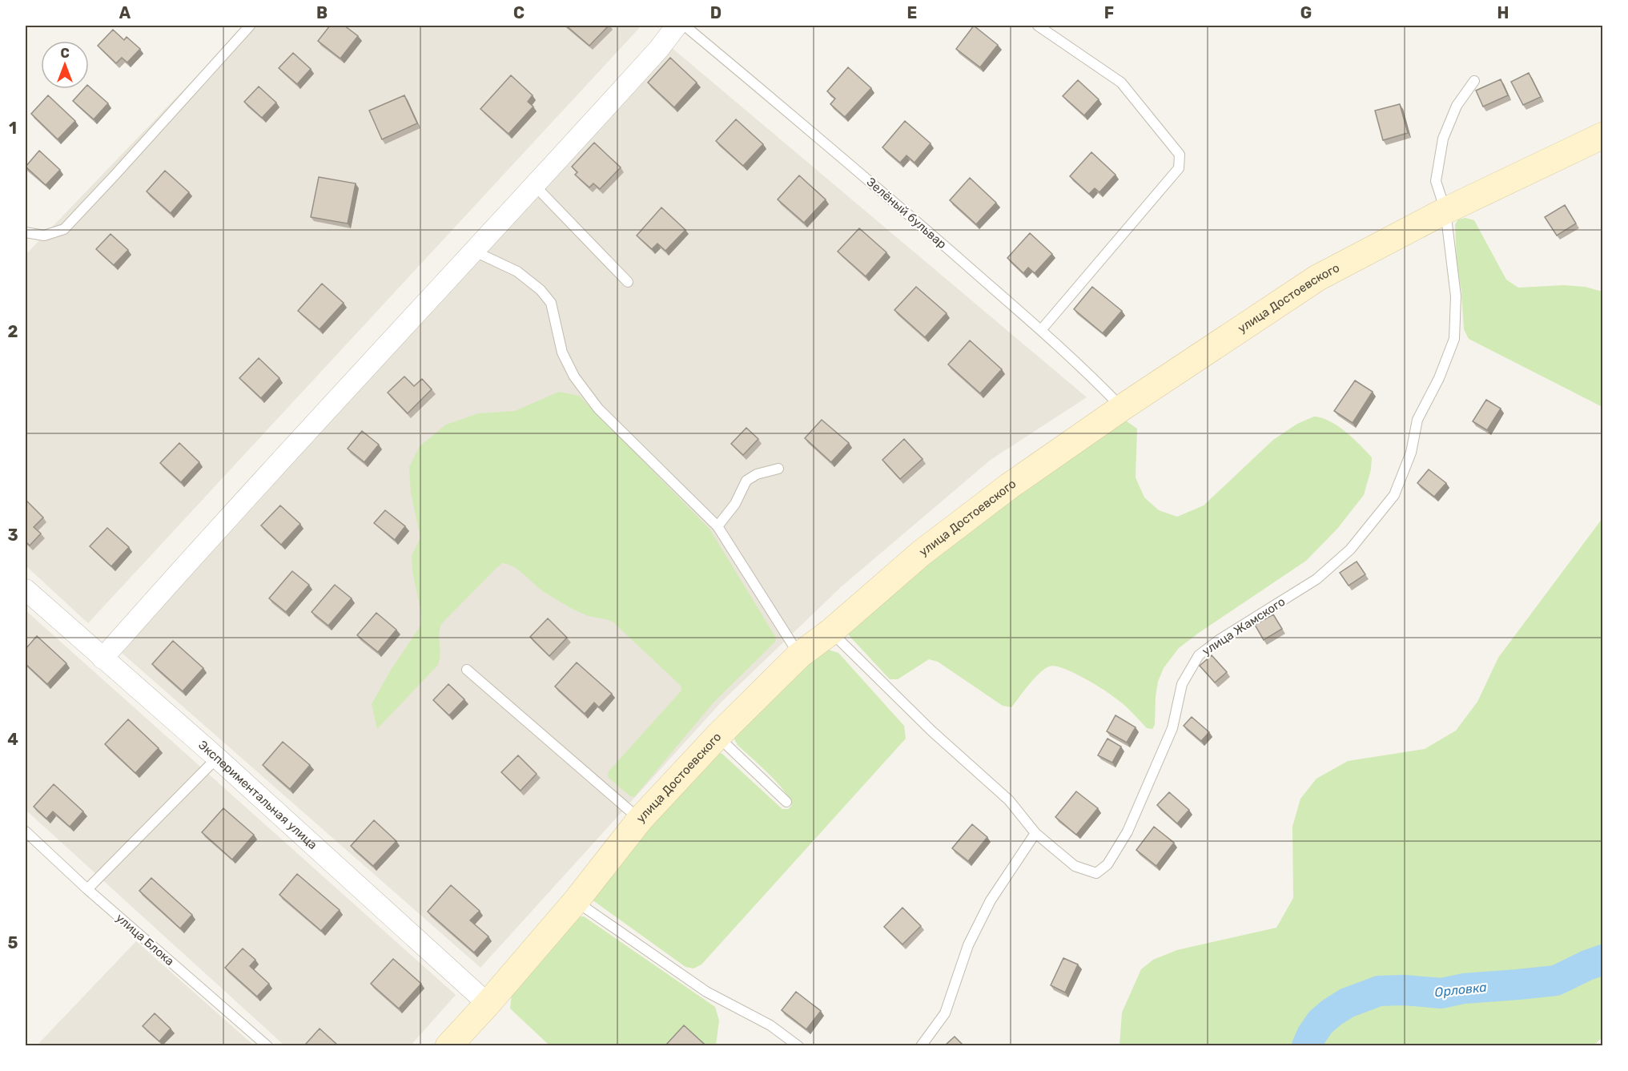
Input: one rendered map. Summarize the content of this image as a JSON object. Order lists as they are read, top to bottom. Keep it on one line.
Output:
{"streets":{"main road":["улица Достоевского"],"street":["Экспериментальная улица"],"lane":["Зелёный бульвар","улица Жамского","улица Блока"]},"crossings":[["Зелёный бульвар","улица Достоевского"],["улица Достоевского","улица Жамского"],["улица Достоевского","Экспериментальная улица"]],"water":["Орловка"],"north":"top","grid":{"columns":["A","B","C","D","E","F","G","H"],"rows":["1","2","3","4","5"]}}
